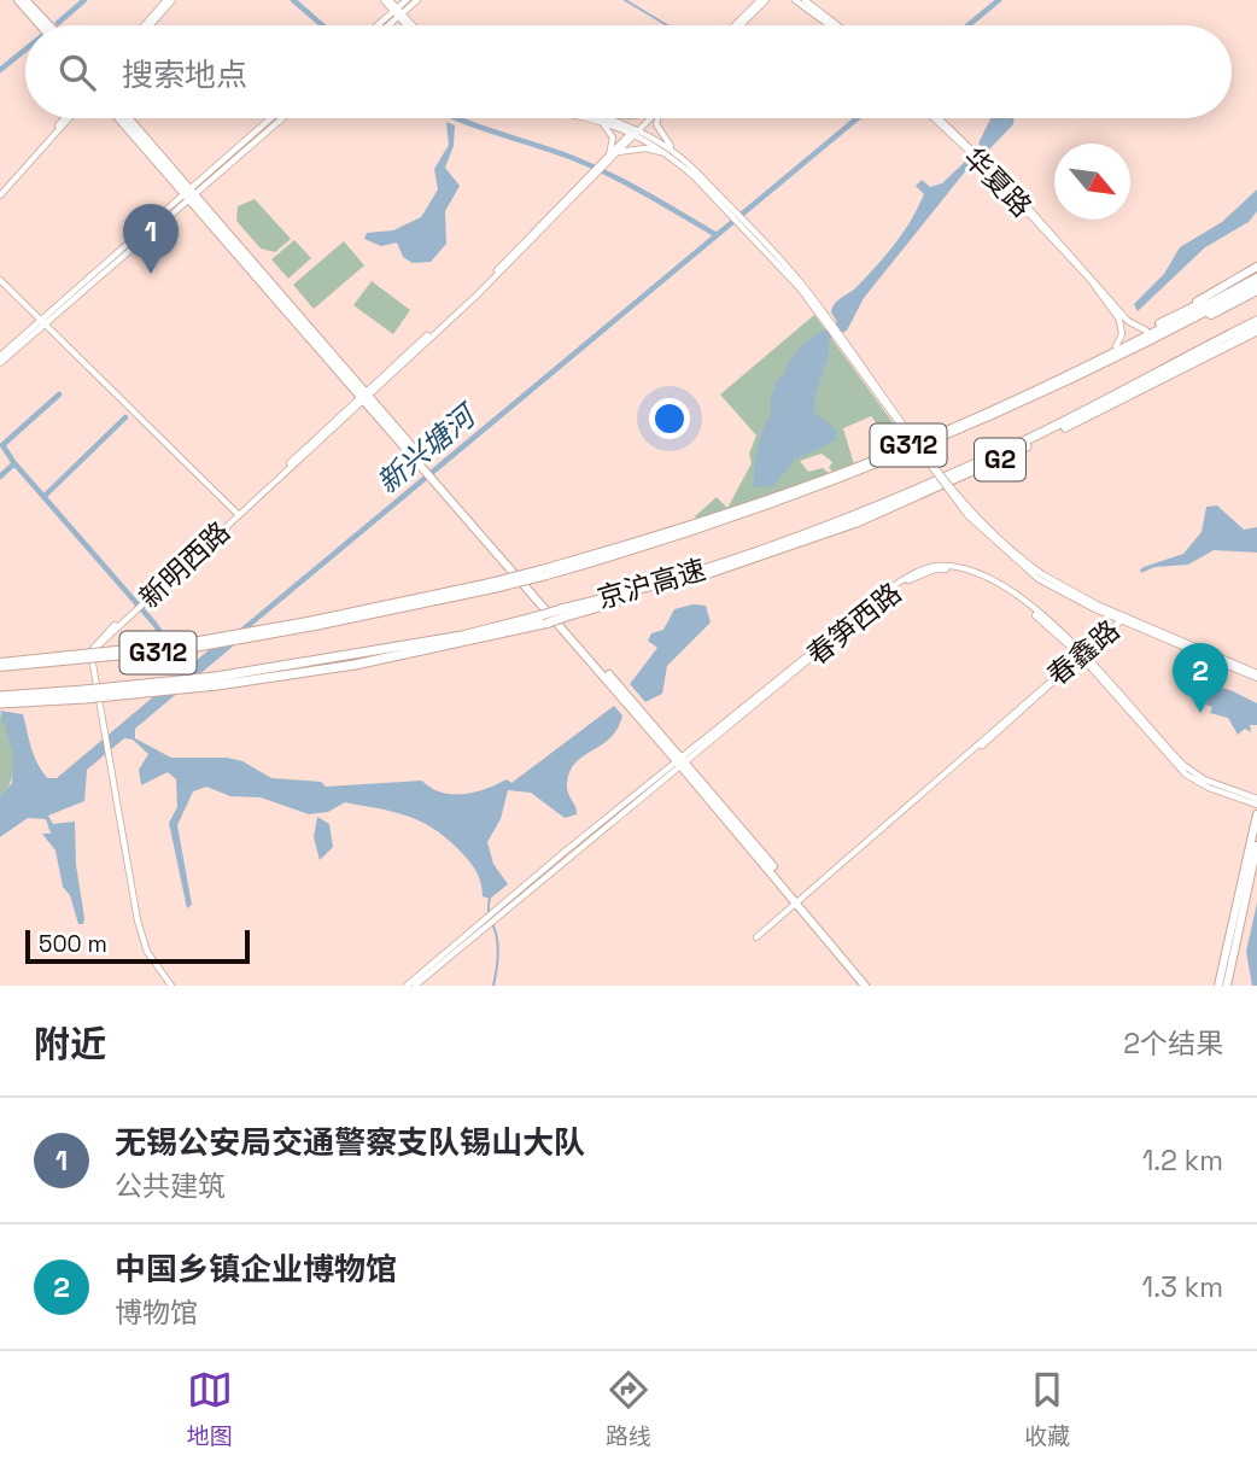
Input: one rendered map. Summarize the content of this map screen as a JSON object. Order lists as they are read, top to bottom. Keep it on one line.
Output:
{"streets":{"highway":["G2","京沪高速"],"main road":["华夏路","G312","新明西路","春笋西路","春鑫路"]},"crossings":[["春笋西路","春鑫路"]],"water":["新兴塘河"],"scale_bar":"500 m","north":"bottom right","page":{"search":"搜索地点","pins":["1","2"],"scale":"500 m","heading":["附近","2个结果"],"list":[{"mark":"1","name":"无锡公安局交通警察支队锡山大队","note":"公共建筑","value":"1.2 km"},{"mark":"2","name":"中国乡镇企业博物馆","note":"博物馆","value":"1.3 km"}],"nav":["地图","路线","收藏"]}}
